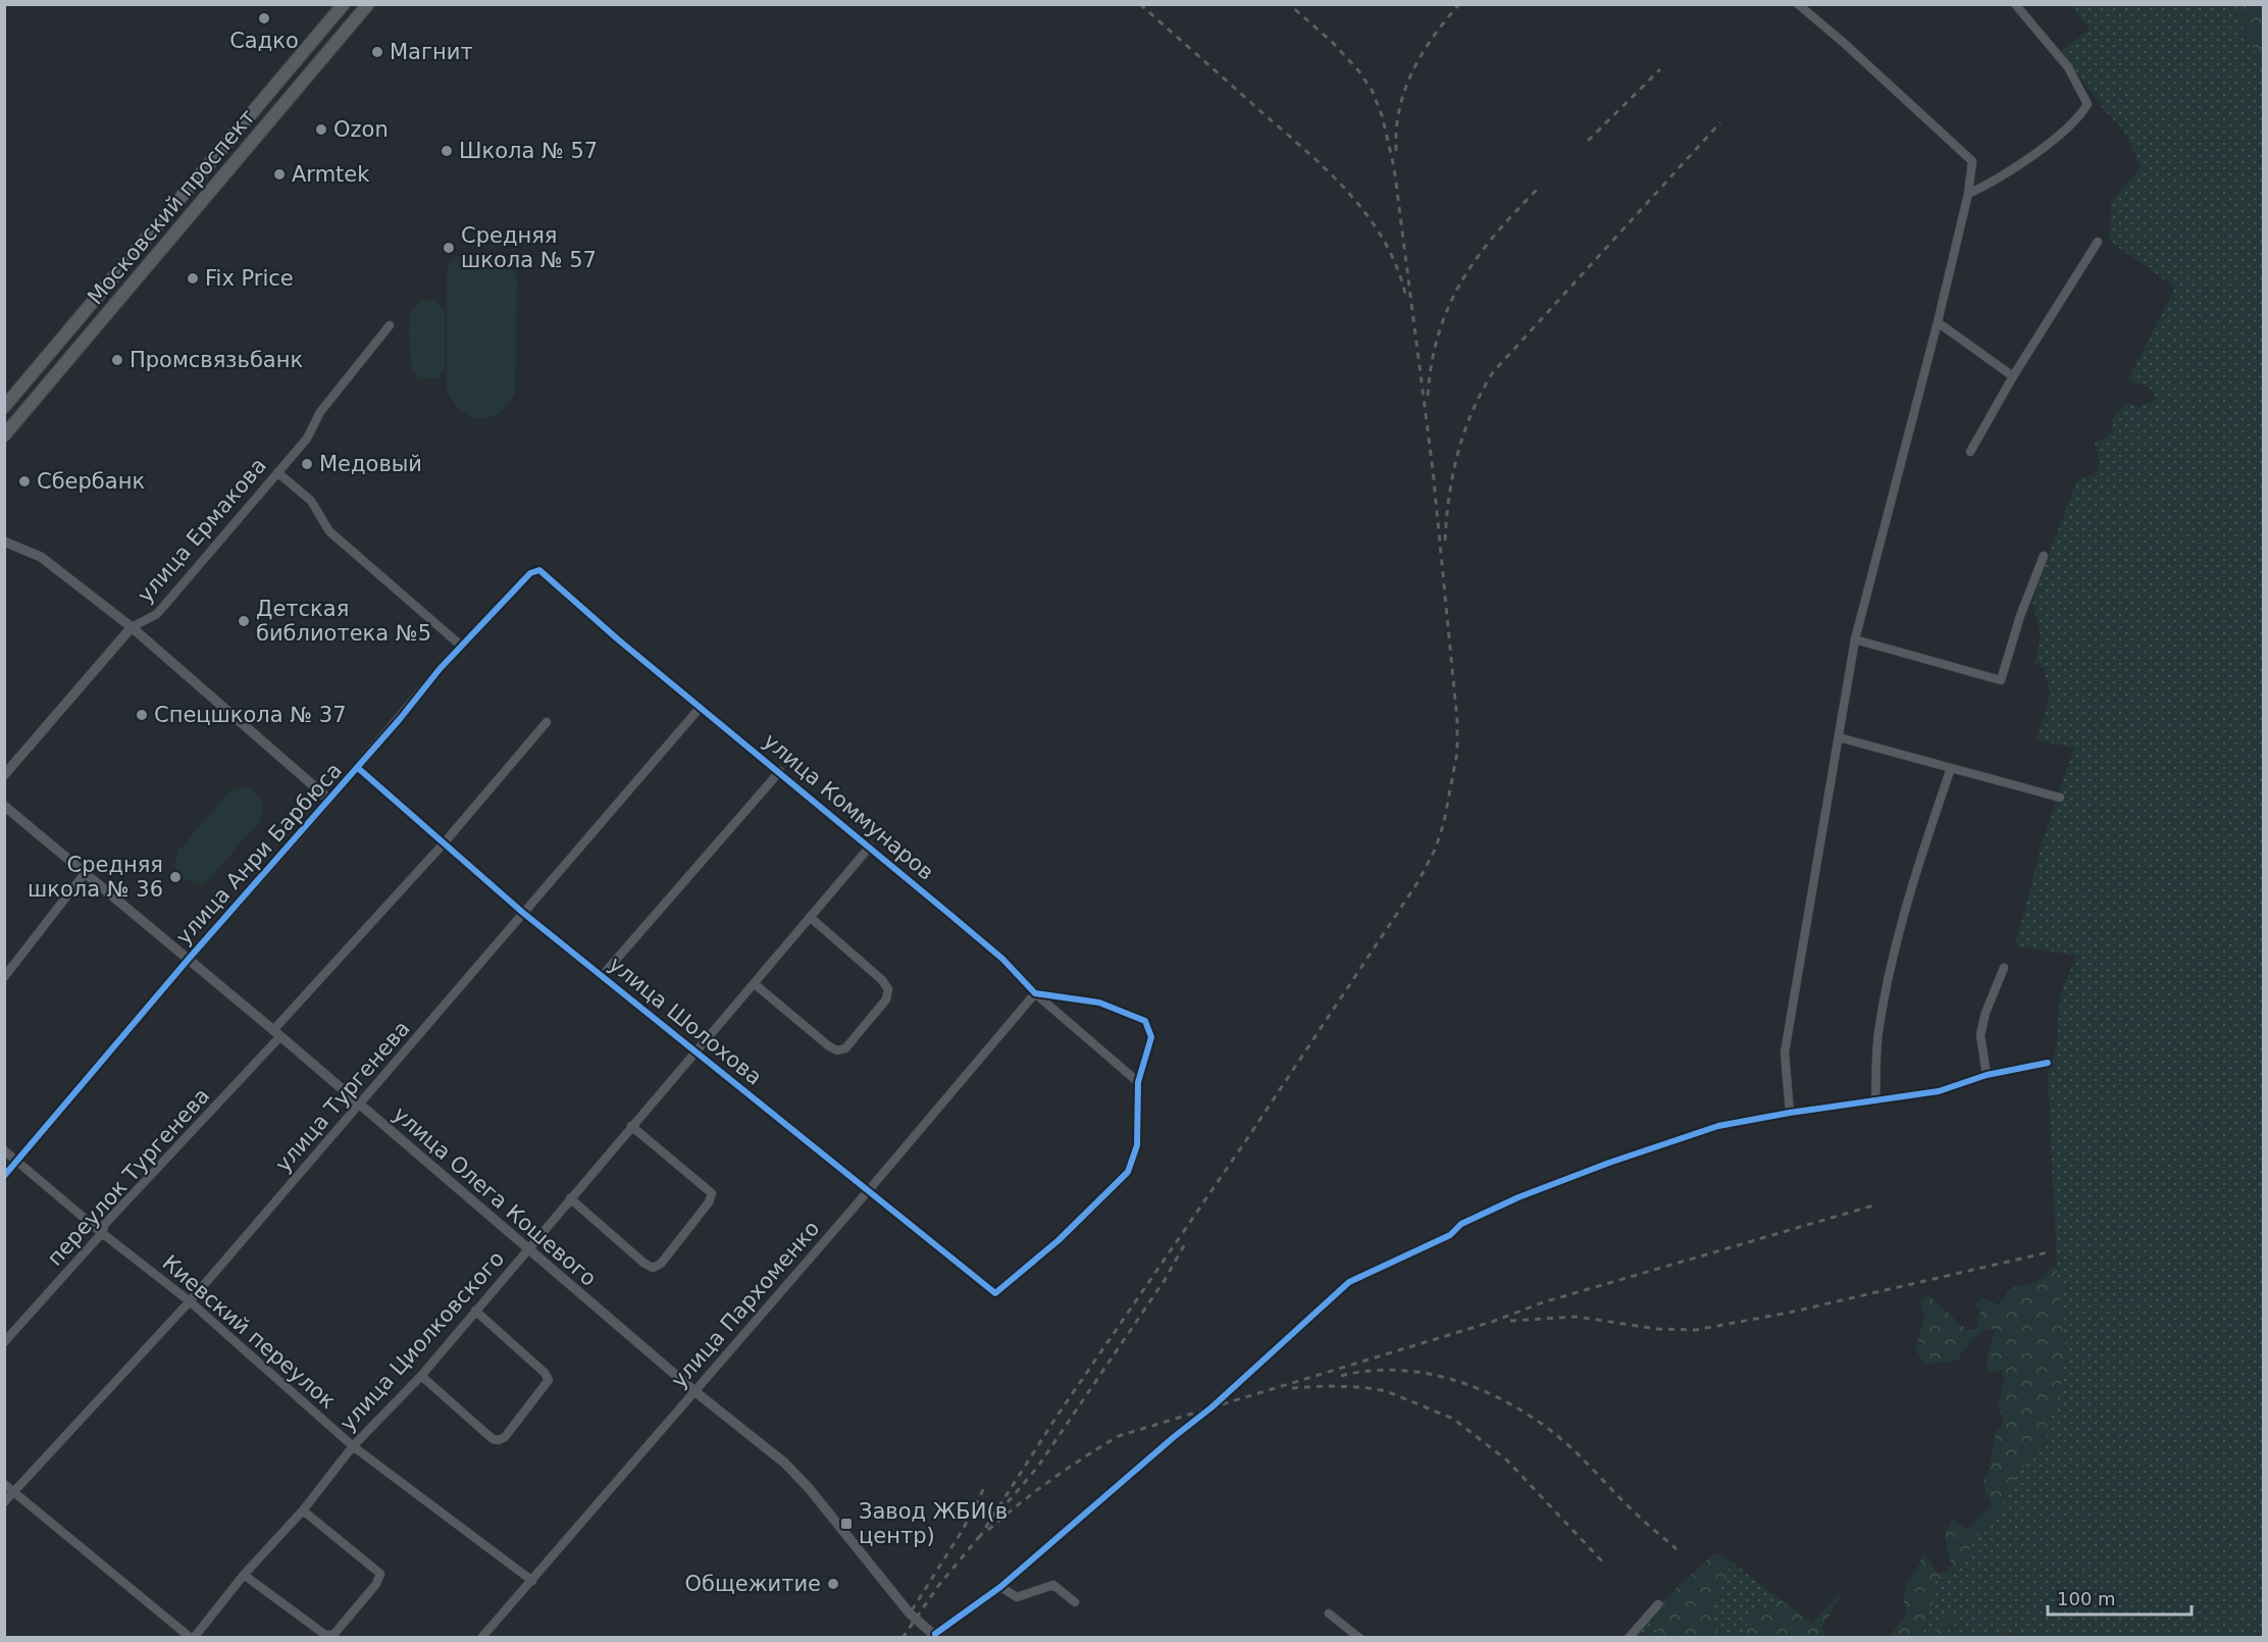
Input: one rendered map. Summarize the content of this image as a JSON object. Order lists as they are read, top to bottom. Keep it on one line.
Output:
{"streets":{"main road":["Московский проспект"],"street":["улица Ермакова","улица Коммунаров","улица Анри Барбюса","улица Шолохова","улица Тургенева","переулок Тургенева","улица Олега Кошевого","улица Пархоменко","Киевский переулок","улица Циолковского"]},"crossings":[["улица Коммунаров","улица Анри Барбюса"],["улица Коммунаров","улица Шолохова"],["улица Коммунаров","улица Тургенева"],["улица Коммунаров","улица Пархоменко"],["улица Коммунаров","улица Циолковского"],["улица Анри Барбюса","улица Шолохова"],["улица Анри Барбюса","улица Олега Кошевого"],["улица Анри Барбюса","Киевский переулок"],["улица Шолохова","улица Тургенева"],["улица Шолохова","переулок Тургенева"],["улица Шолохова","улица Пархоменко"],["улица Шолохова","улица Циолковского"],["улица Тургенева","улица Олега Кошевого"],["улица Тургенева","Киевский переулок"],["переулок Тургенева","улица Олега Кошевого"],["переулок Тургенева","Киевский переулок"],["улица Олега Кошевого","улица Пархоменко"],["улица Олега Кошевого","улица Циолковского"],["улица Пархоменко","Киевский переулок"],["Киевский переулок","улица Циолковского"]],"places":{"other":["Садко","Магнит","Ozon","Школа № 57","Armtek","Средняя школа № 57","Fix Price","Промсвязьбанк","Медовый","Сбербанк","Детская библиотека №5","Спецшкола № 37","Средняя школа № 36","Общежитие"],"transit":["Завод ЖБИ(в центр)"]},"scale_bar":"100 m"}
